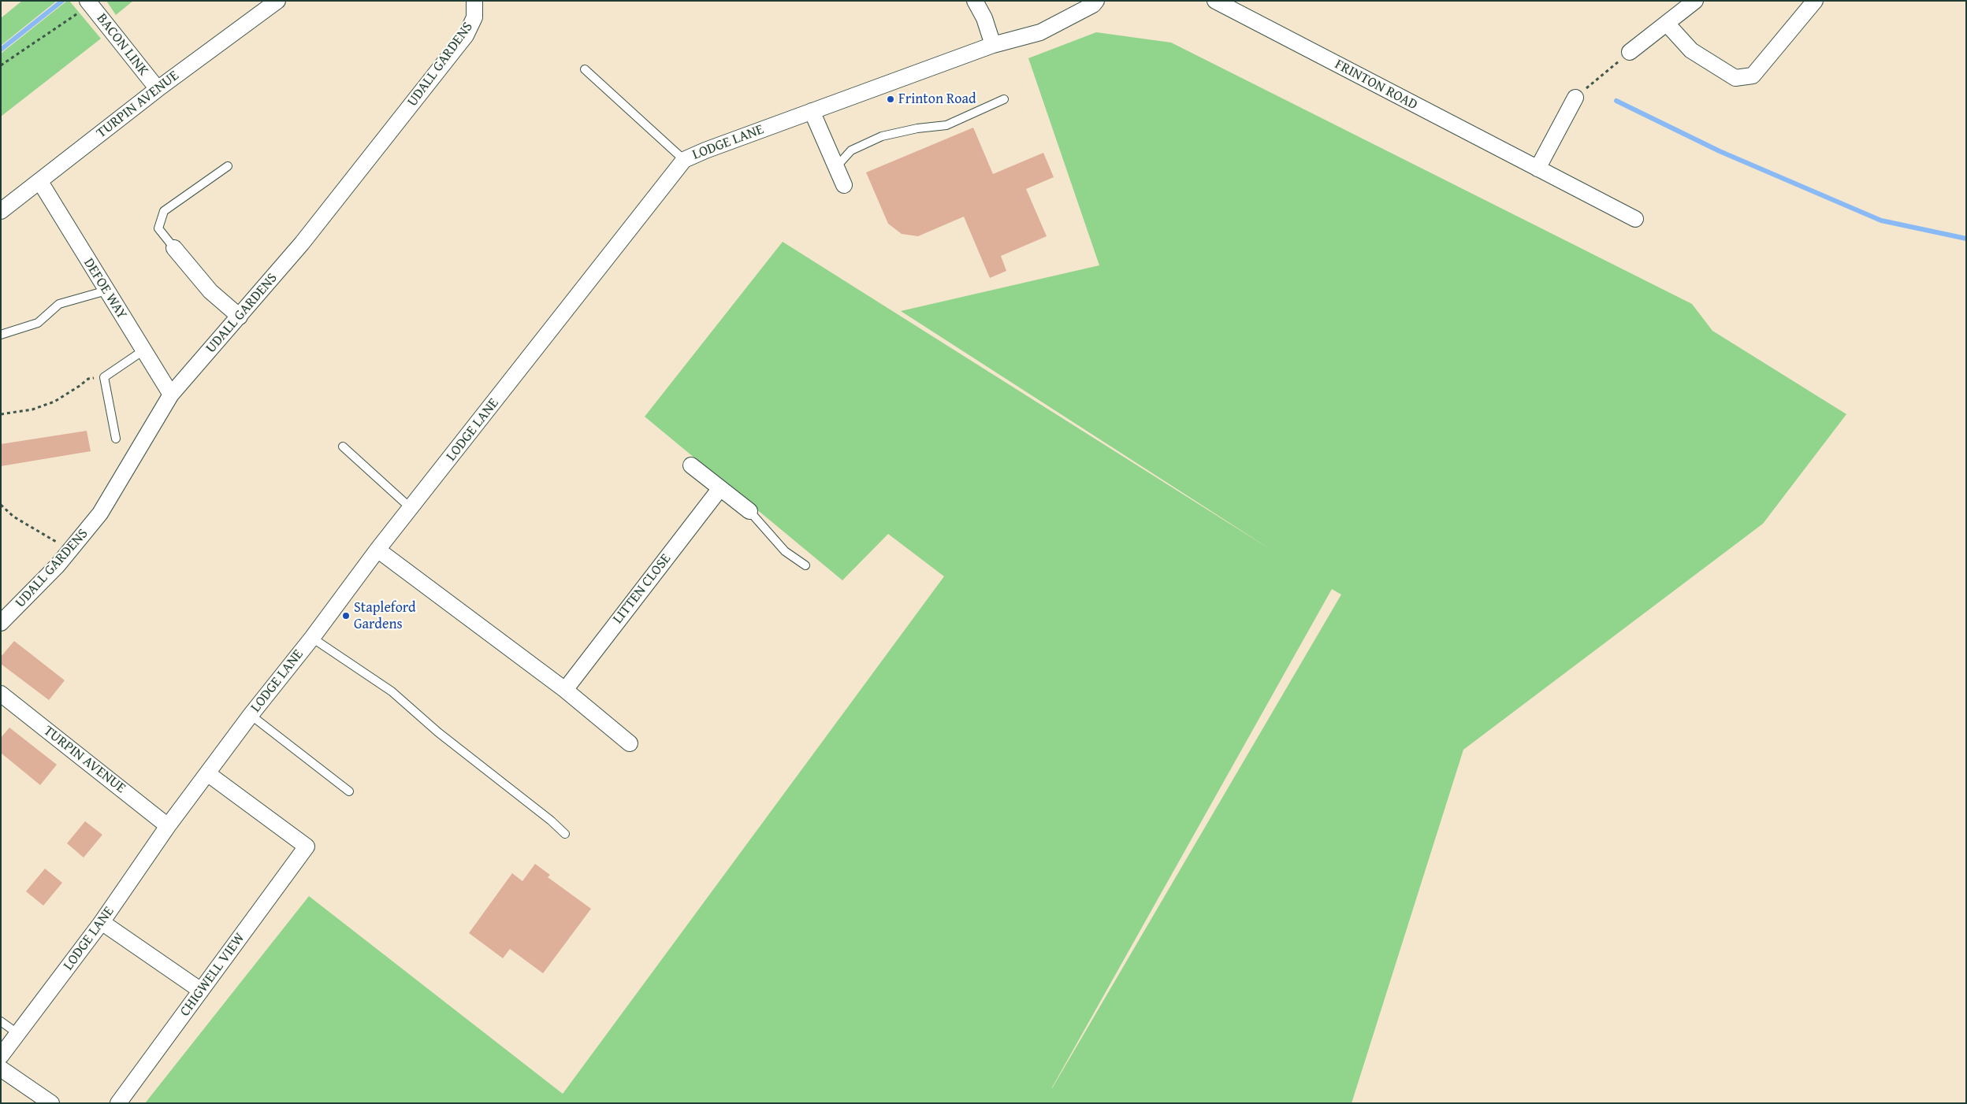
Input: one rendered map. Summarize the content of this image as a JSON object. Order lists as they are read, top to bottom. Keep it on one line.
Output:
{"streets":{"street":["BACON LINK","UDALL GARDENS","FRINTON ROAD","TURPIN AVENUE","LODGE LANE","DEFOE WAY","LITTEN CLOSE","CHIGWELL VIEW"]},"crossings":[["BACON LINK","TURPIN AVENUE"],["UDALL GARDENS","DEFOE WAY"],["TURPIN AVENUE","LODGE LANE"],["TURPIN AVENUE","DEFOE WAY"],["LODGE LANE","CHIGWELL VIEW"]],"places":["Frinton Road","Stapleford Gardens"]}
